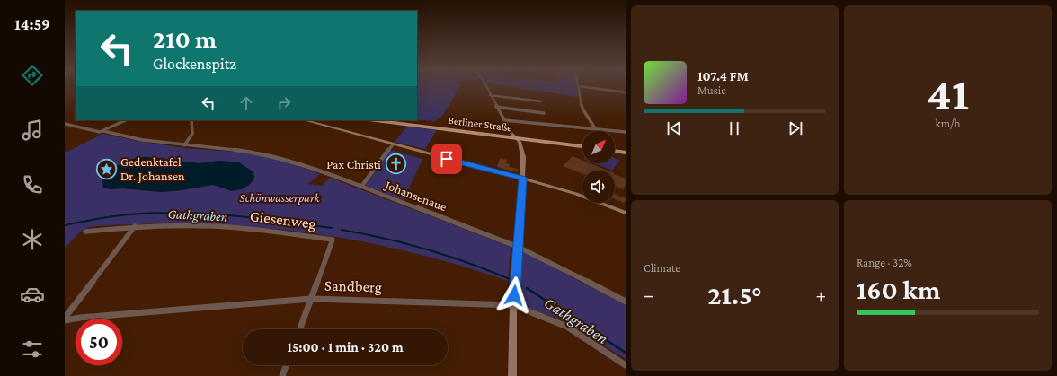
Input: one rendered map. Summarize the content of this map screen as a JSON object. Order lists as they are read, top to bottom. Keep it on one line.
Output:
{"streets":{"main road":["Berliner Straße"],"street":["Johansenaue","Giesenweg","Sandberg"]},"crossings":[["Giesenweg","Sandberg"]],"water":["Gathgraben"],"parks":["Schönwasserpark"],"places":{"church":["Pax Christi"],"place":["Gedenktafel Dr. Johansen"]},"north":"top right","page":{"tabs":"14:59","tile":[["41","km/h"],"Climate",["Range · 32%","160 km"]],"turn":["210 m","Glockenspitz"],"song":["107.4 FM","Music"],"heat":["−","21.5°","+"],"limit":"50","trip":"15:00 · 1 min · 320 m"}}
